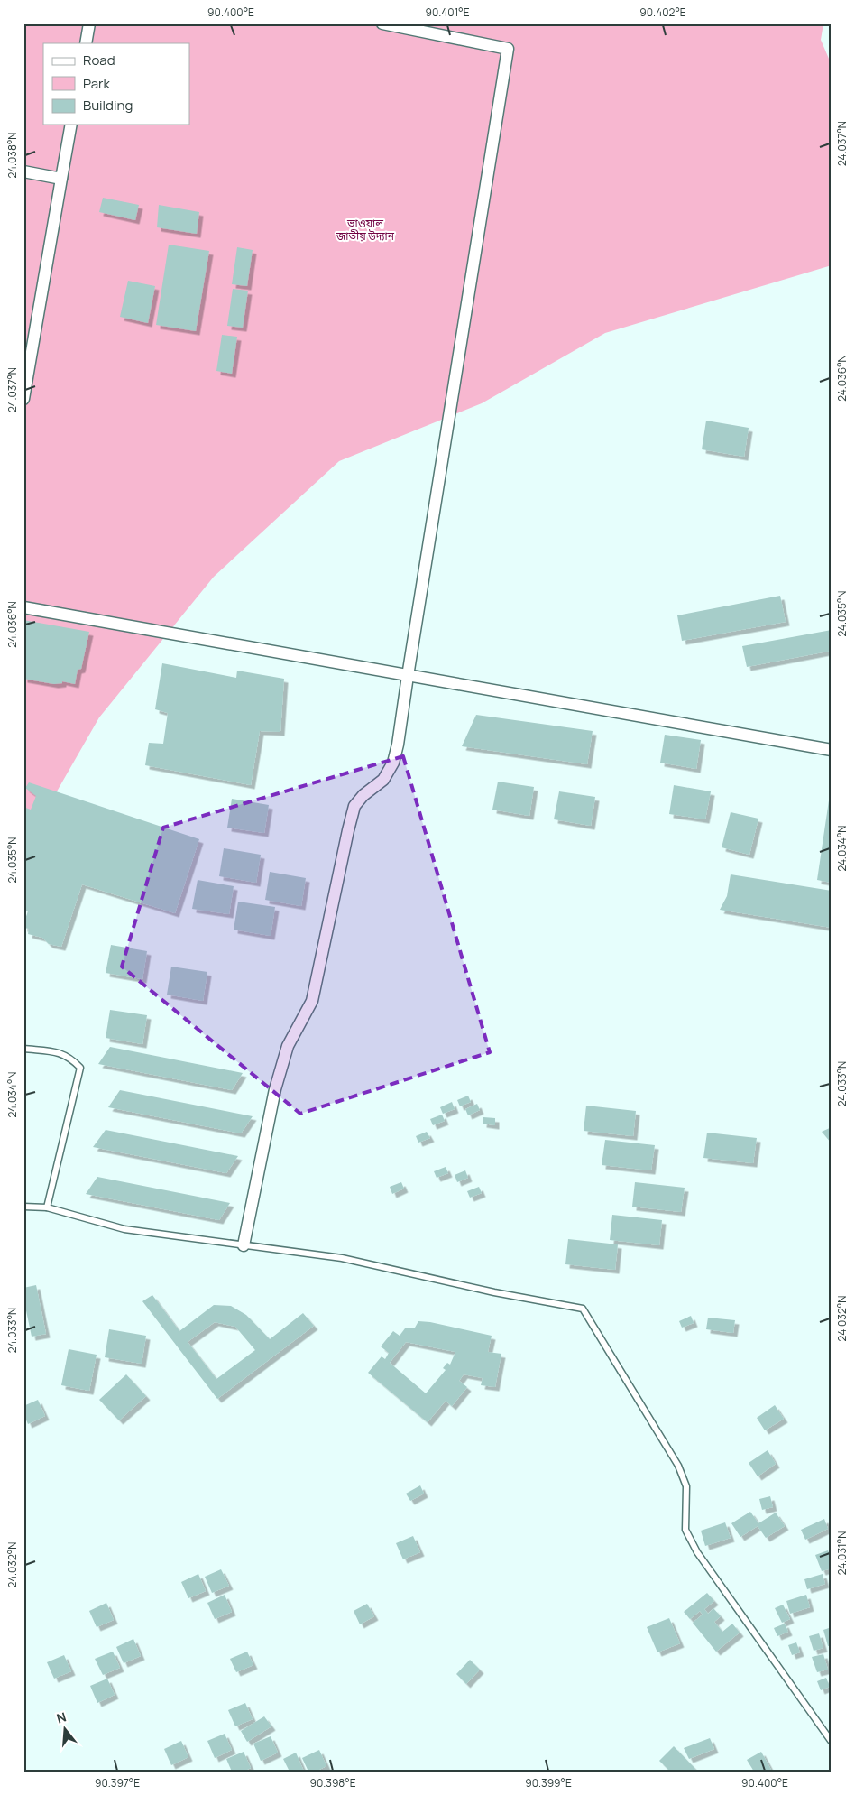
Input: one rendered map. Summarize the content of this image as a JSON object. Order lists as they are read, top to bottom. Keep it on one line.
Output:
{"parks":["ভাওয়াল জাতীয় উদ্যান"],"legend":["Road","Park","Building"],"north":"top","coordinates":["90.400°E","90.401°E","90.402°E","24.037°N","24.038°N","24.036°N","24.035°N","24.034°N","24.033°N","24.032°N","24.031°N","90.397°E","90.398°E","90.399°E"]}
